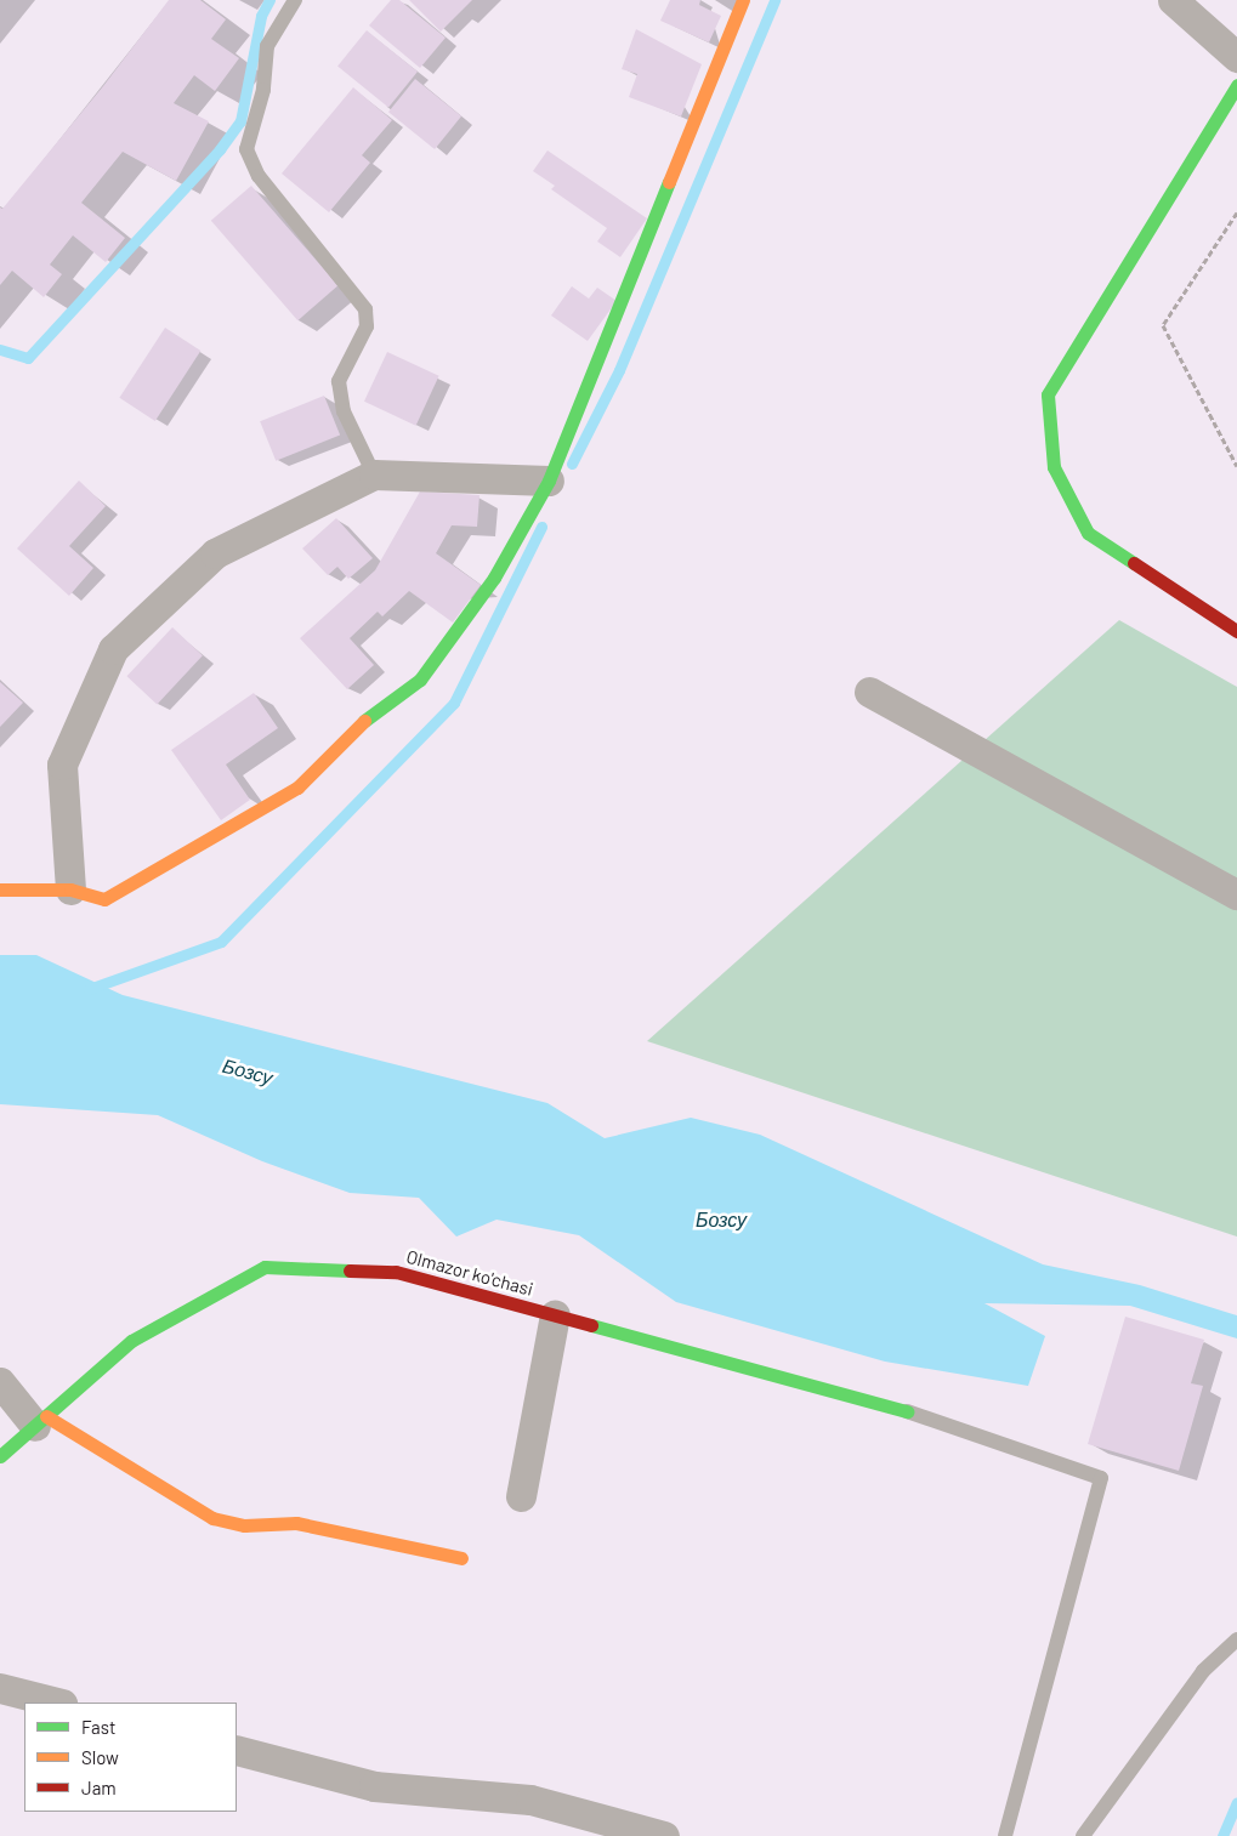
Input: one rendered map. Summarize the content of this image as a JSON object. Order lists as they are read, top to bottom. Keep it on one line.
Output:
{"streets":{"street":["Olmazor ko'chasi"]},"water":["Бозсу"],"legend":["Fast","Slow","Jam"]}
